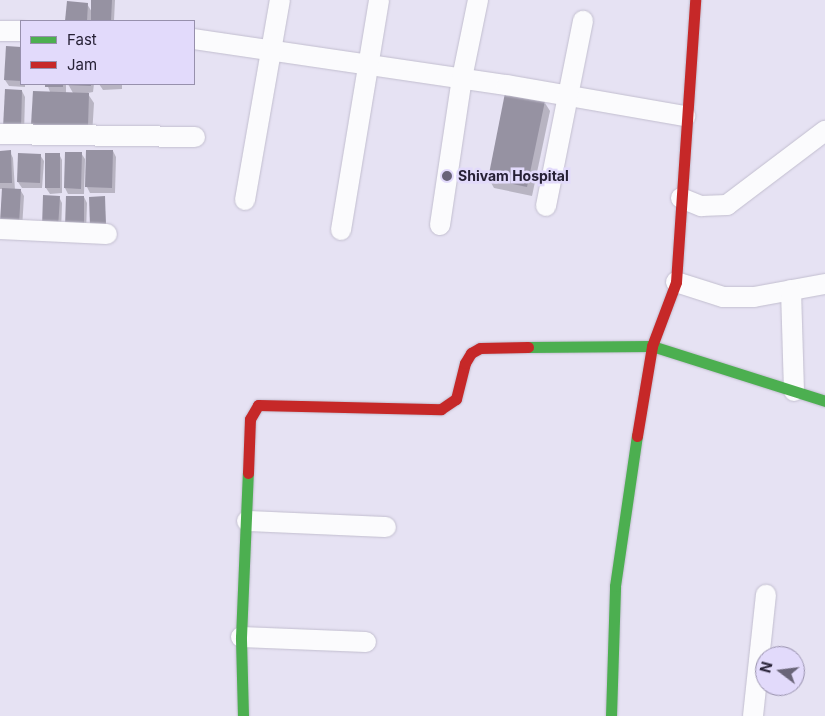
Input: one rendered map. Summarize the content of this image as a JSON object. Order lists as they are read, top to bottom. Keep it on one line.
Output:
{"places":["Shivam Hospital"],"legend":["Fast","Jam"],"north":"left"}
